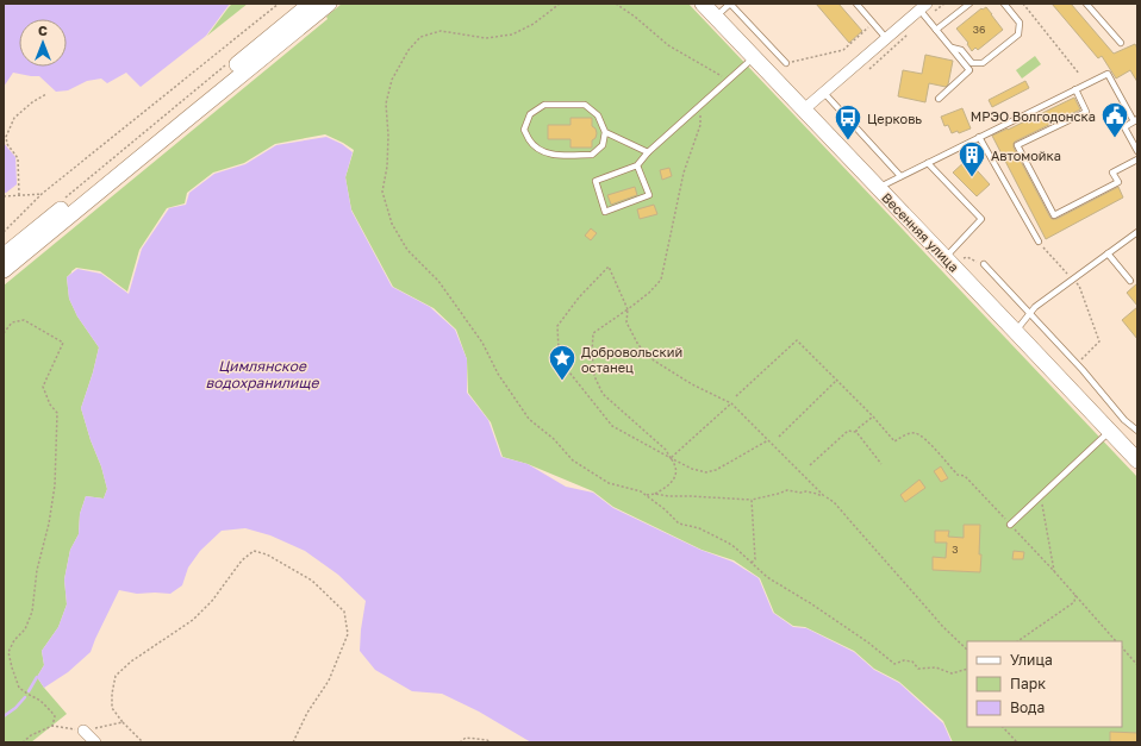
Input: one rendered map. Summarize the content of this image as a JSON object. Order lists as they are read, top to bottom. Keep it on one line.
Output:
{"streets":{"main road":["Весенняя улица"]},"water":["Цимлянское водохранилище"],"places":{"public building":["МРЭО Волгодонска"],"bus stop":["Церковь"],"building":["Автомойка"],"place":["Добровольский останец"]},"house_numbers":["36","3"],"legend":["Улица","Парк","Вода"],"north":"top"}
